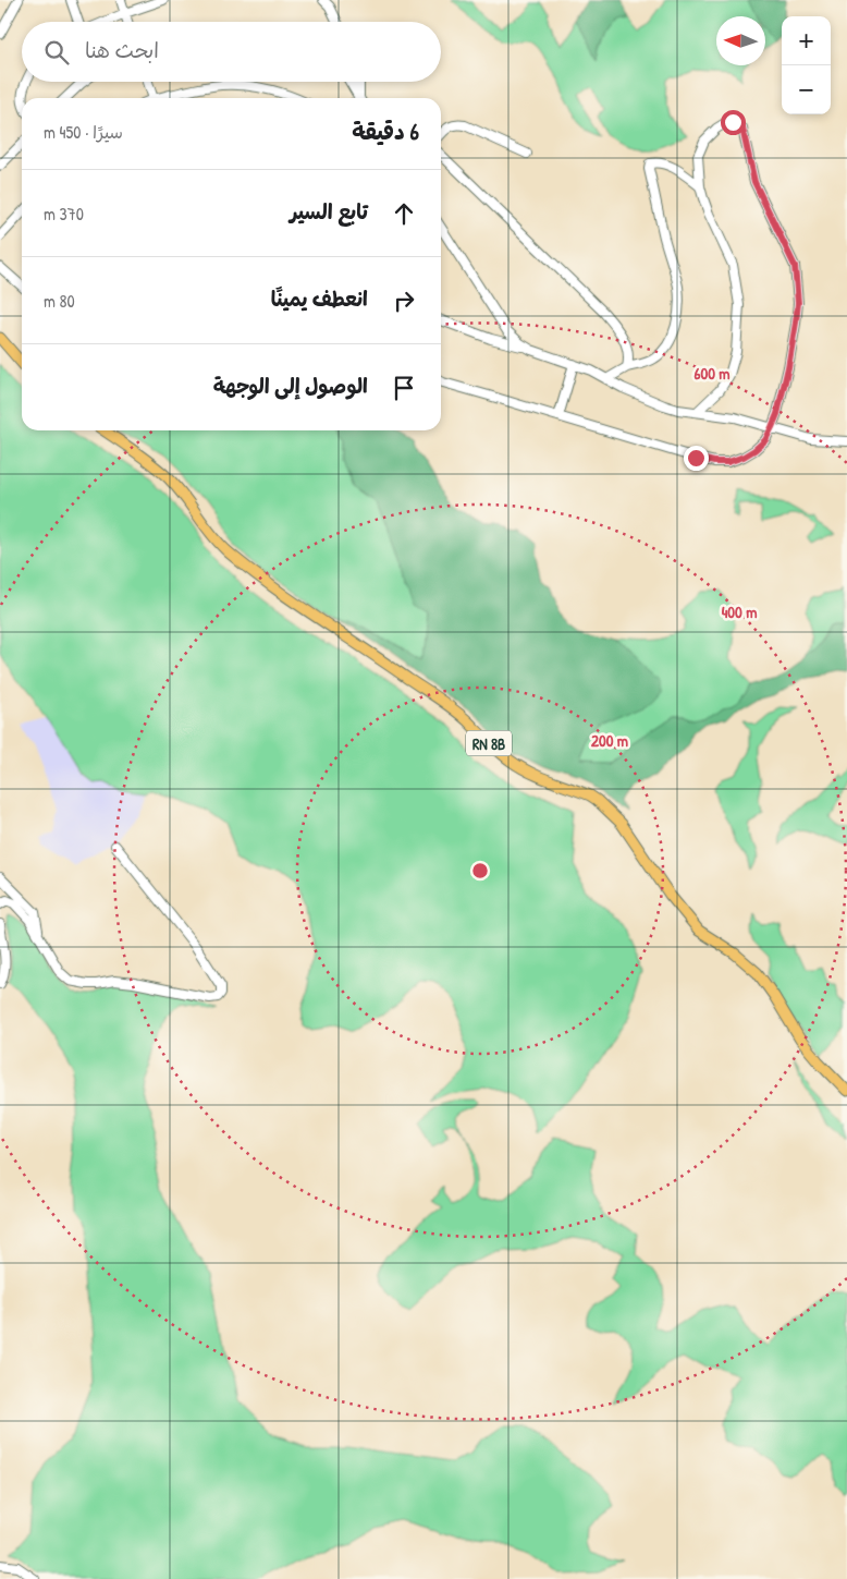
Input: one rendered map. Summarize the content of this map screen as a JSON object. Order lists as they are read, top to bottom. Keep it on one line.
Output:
{"streets":{"main road":["RN 8B"]},"north":"left","page":{"map_buttons":["+","−"],"search":"ابحث هنا","heading":["6 دقيقة","سيرًا · 450 m"],"list":[["تابع السير","370 m"],["انعطف يمينًا","80 m"],"الوصول إلى الوجهة"]},"rings":["600 m","400 m","200 m"]}
